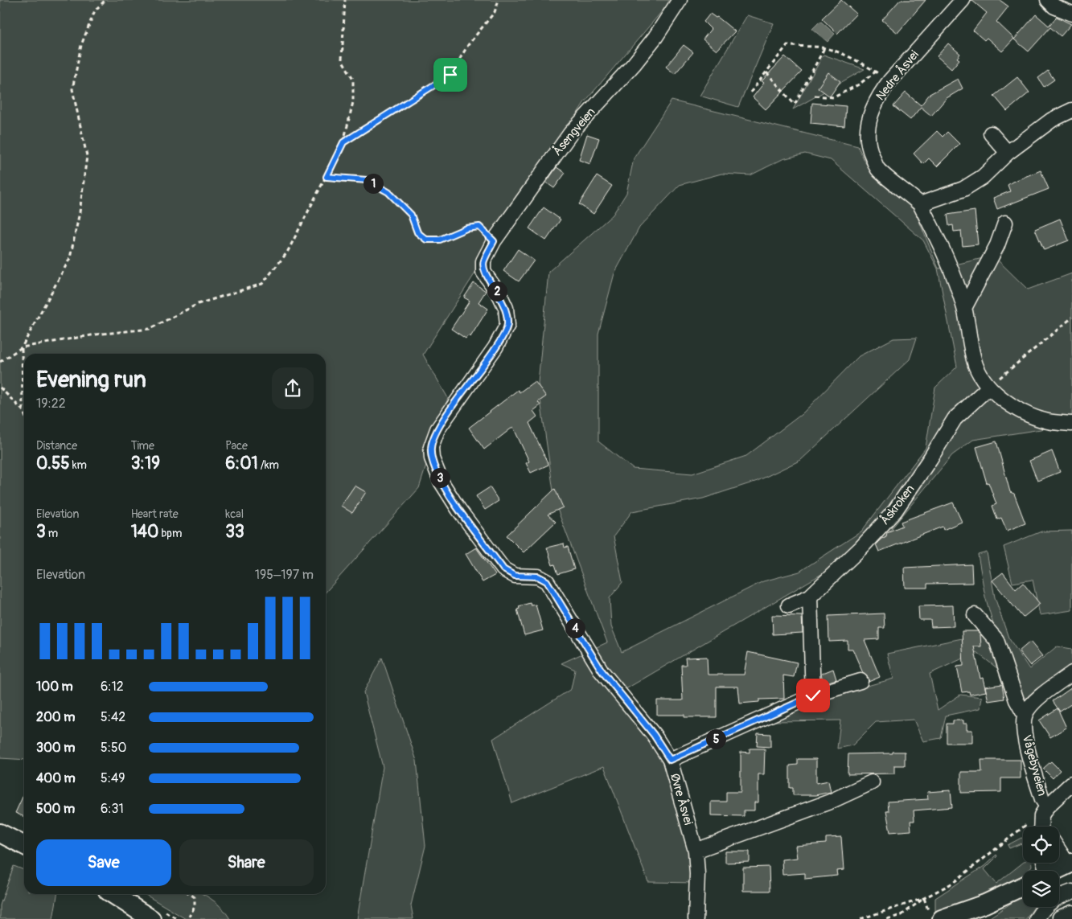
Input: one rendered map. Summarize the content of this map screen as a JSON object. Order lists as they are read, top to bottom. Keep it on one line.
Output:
{"streets":{"street":["Nedre Åsvei","Åsengveien","Åskroken","Vågebyveien","Øvre Åsvei"]},"crossings":[["Åsengveien","Øvre Åsvei"]],"page":{"pins":["1","2","3","4","5"],"heading":["Evening run","19:22"],"stats":[["Distance","0.55 km"],["Time","3:19"],["Pace","6:01 /km"],["Elevation","3 m"],["Heart rate","140 bpm"],["kcal","33"]],"chart":["Elevation","195–197 m"],"list":[{"name":"100 m","note":"6:12"},{"name":"200 m","note":"5:42"},{"name":"300 m","note":"5:50"},{"name":"400 m","note":"5:49"},{"name":"500 m","note":"6:31"}],"buttons":["Save","Share"]}}
